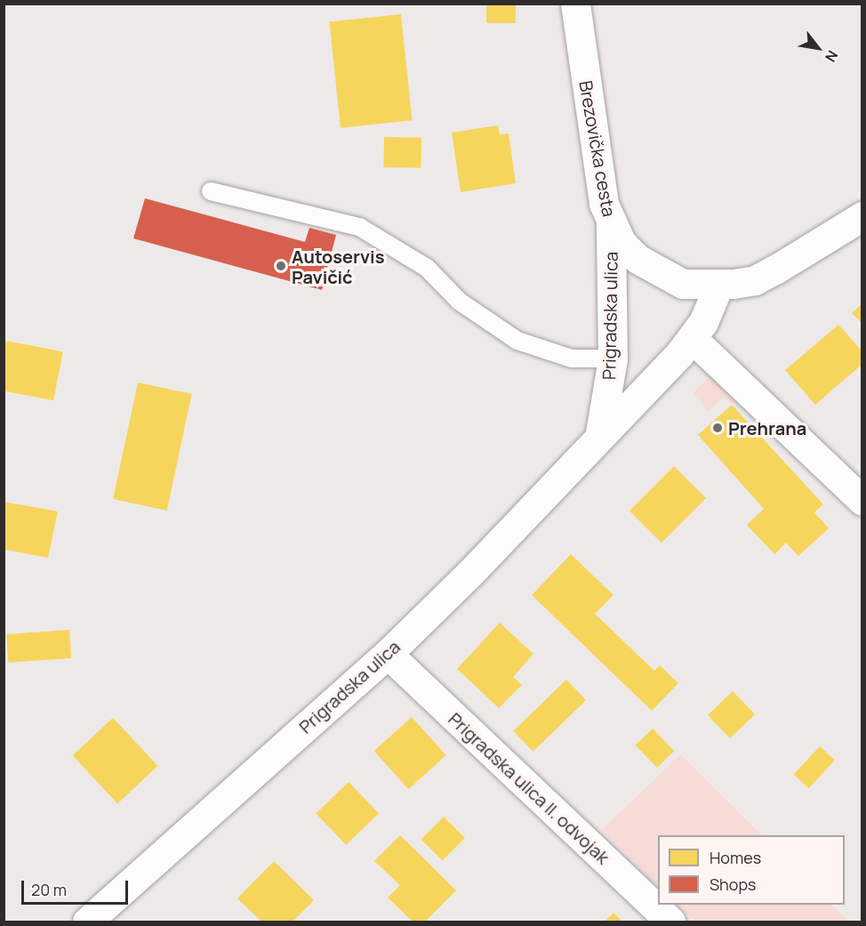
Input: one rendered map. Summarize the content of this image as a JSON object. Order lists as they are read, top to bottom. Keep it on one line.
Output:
{"streets":{"main road":["Brezovička cesta","Prigradska ulica","Prigradska ulica II. odvojak"]},"crossings":[["Brezovička cesta","Prigradska ulica"],["Prigradska ulica","Prigradska ulica II. odvojak"]],"places":["Autoservis Pavičić","Prehrana"],"legend":["Homes","Shops"],"scale_bar":"20 m","north":"bottom right"}
